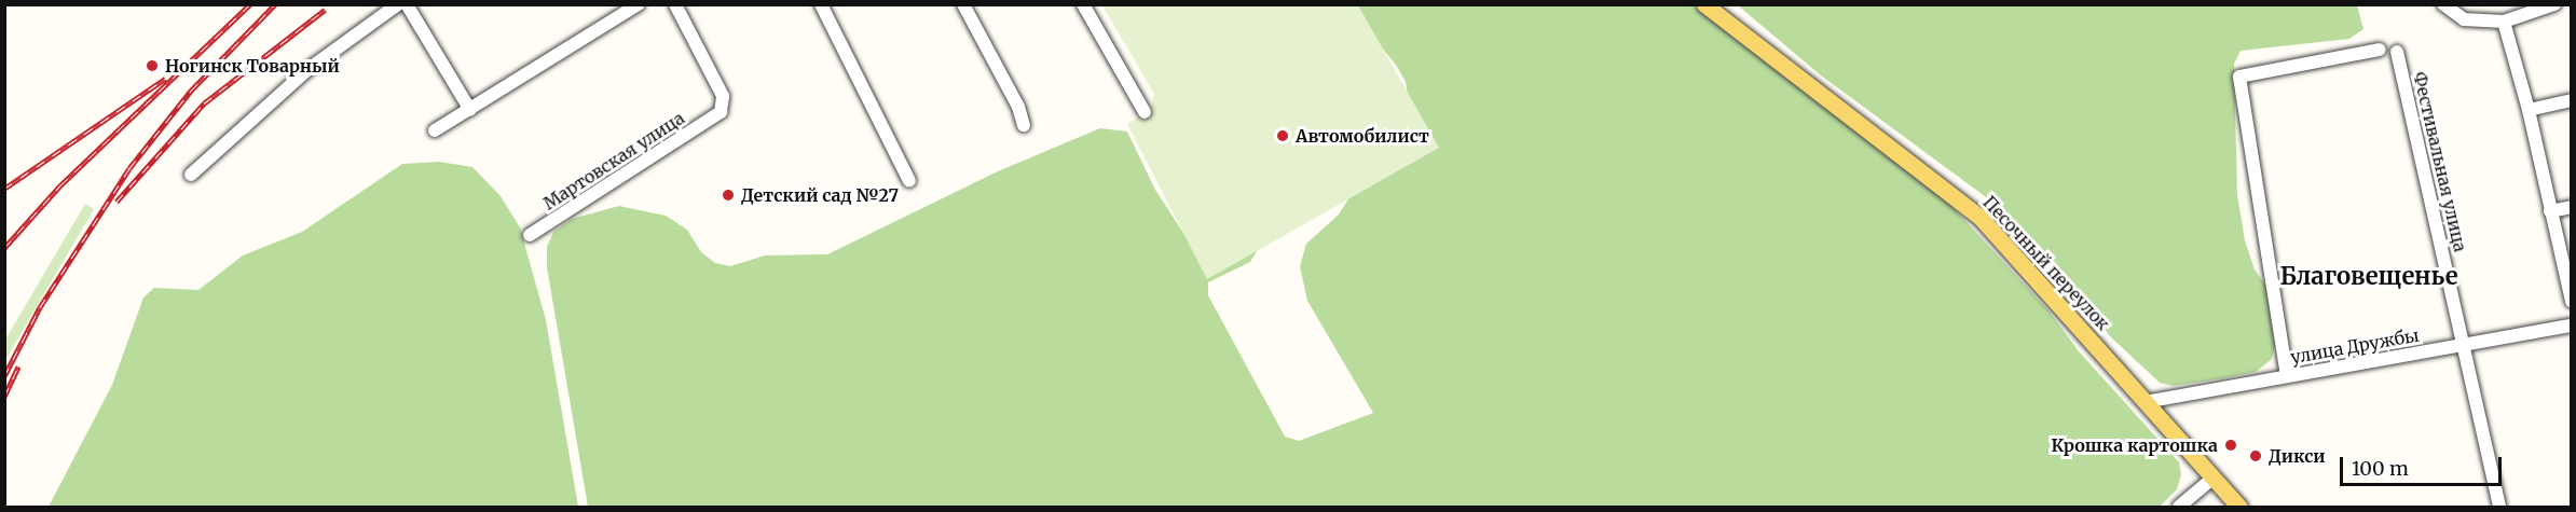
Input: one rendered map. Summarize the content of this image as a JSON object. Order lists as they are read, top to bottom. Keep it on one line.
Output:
{"streets":{"main road":["Песочный переулок"],"street":["Мартовская улица","Фестивальная улица","улица Дружбы"]},"crossings":[["Фестивальная улица","улица Дружбы"],["Песочный переулок","улица Дружбы"]],"districts":["Благовещенье"],"places":["Ногинск Товарный","Автомобилист","Детский сад №27","Крошка картошка","Дикси"],"scale_bar":"100 m"}
